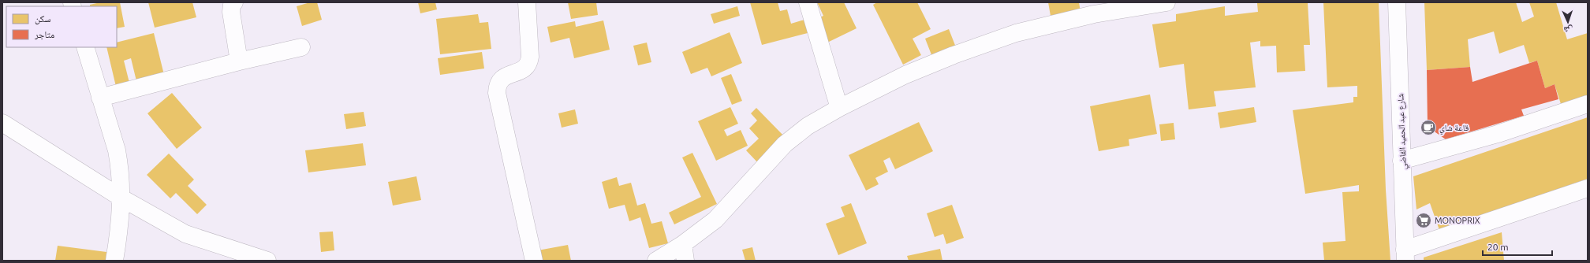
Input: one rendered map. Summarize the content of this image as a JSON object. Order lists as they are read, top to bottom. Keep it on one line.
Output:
{"streets":{"street":["شارع عبد الحميد القاضي"]},"places":{"cafe":["قاعة شاي"],"supermarket":["MONOPRIX"]},"legend":["سكن","متاجر"],"scale_bar":"20 m","north":"bottom"}
